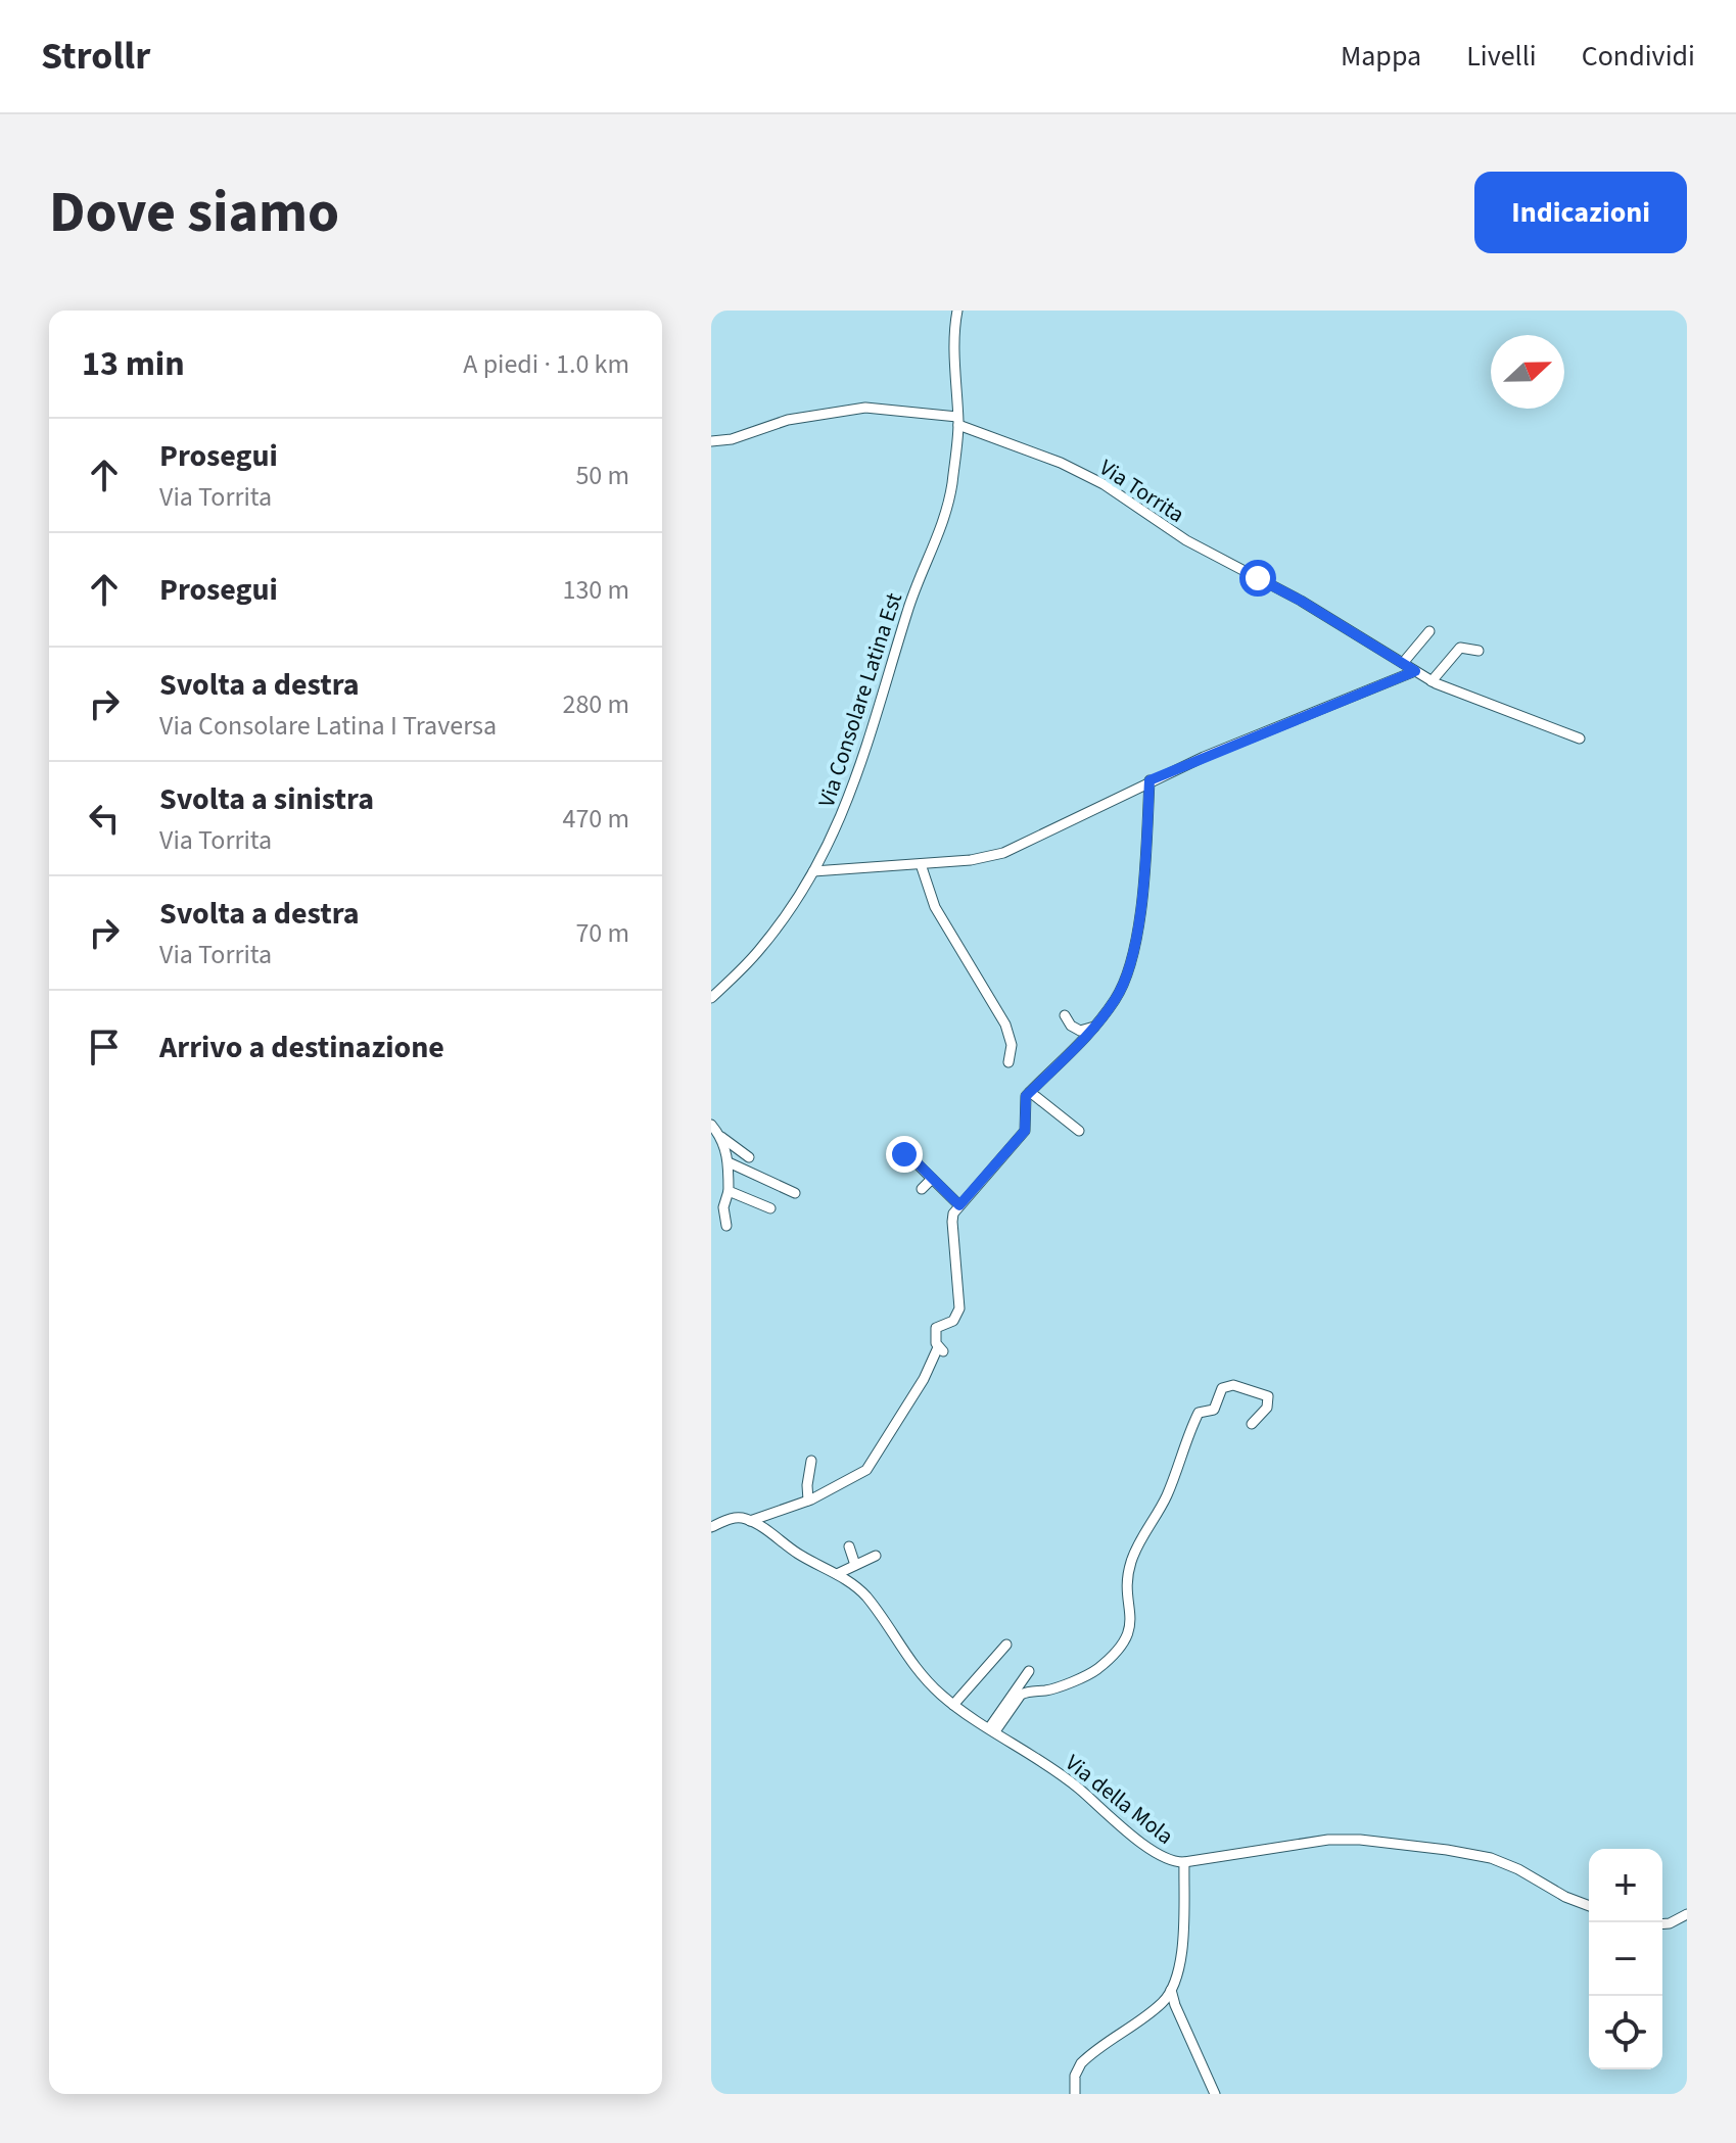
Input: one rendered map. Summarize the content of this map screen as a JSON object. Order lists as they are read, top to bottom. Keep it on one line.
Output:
{"streets":{"street":["Via Torrita","Via Consolare Latina Est","Via della Mola"]},"crossings":[["Via Torrita","Via Consolare Latina Est"]],"north":"right","page":{"header":"Strollr","nav":["Mappa","Livelli","Condividi"],"buttons":"Indicazioni","title":"Dove siamo","heading":["13 min","A piedi · 1.0 km"],"list":[["Prosegui","Via Torrita","50 m"],["Prosegui","130 m"],["Svolta a destra","Via Consolare Latina I Traversa","280 m"],["Svolta a sinistra","Via Torrita","470 m"],["Svolta a destra","Via Torrita","70 m"],"Arrivo a destinazione"],"map_buttons":["+","−"]}}
